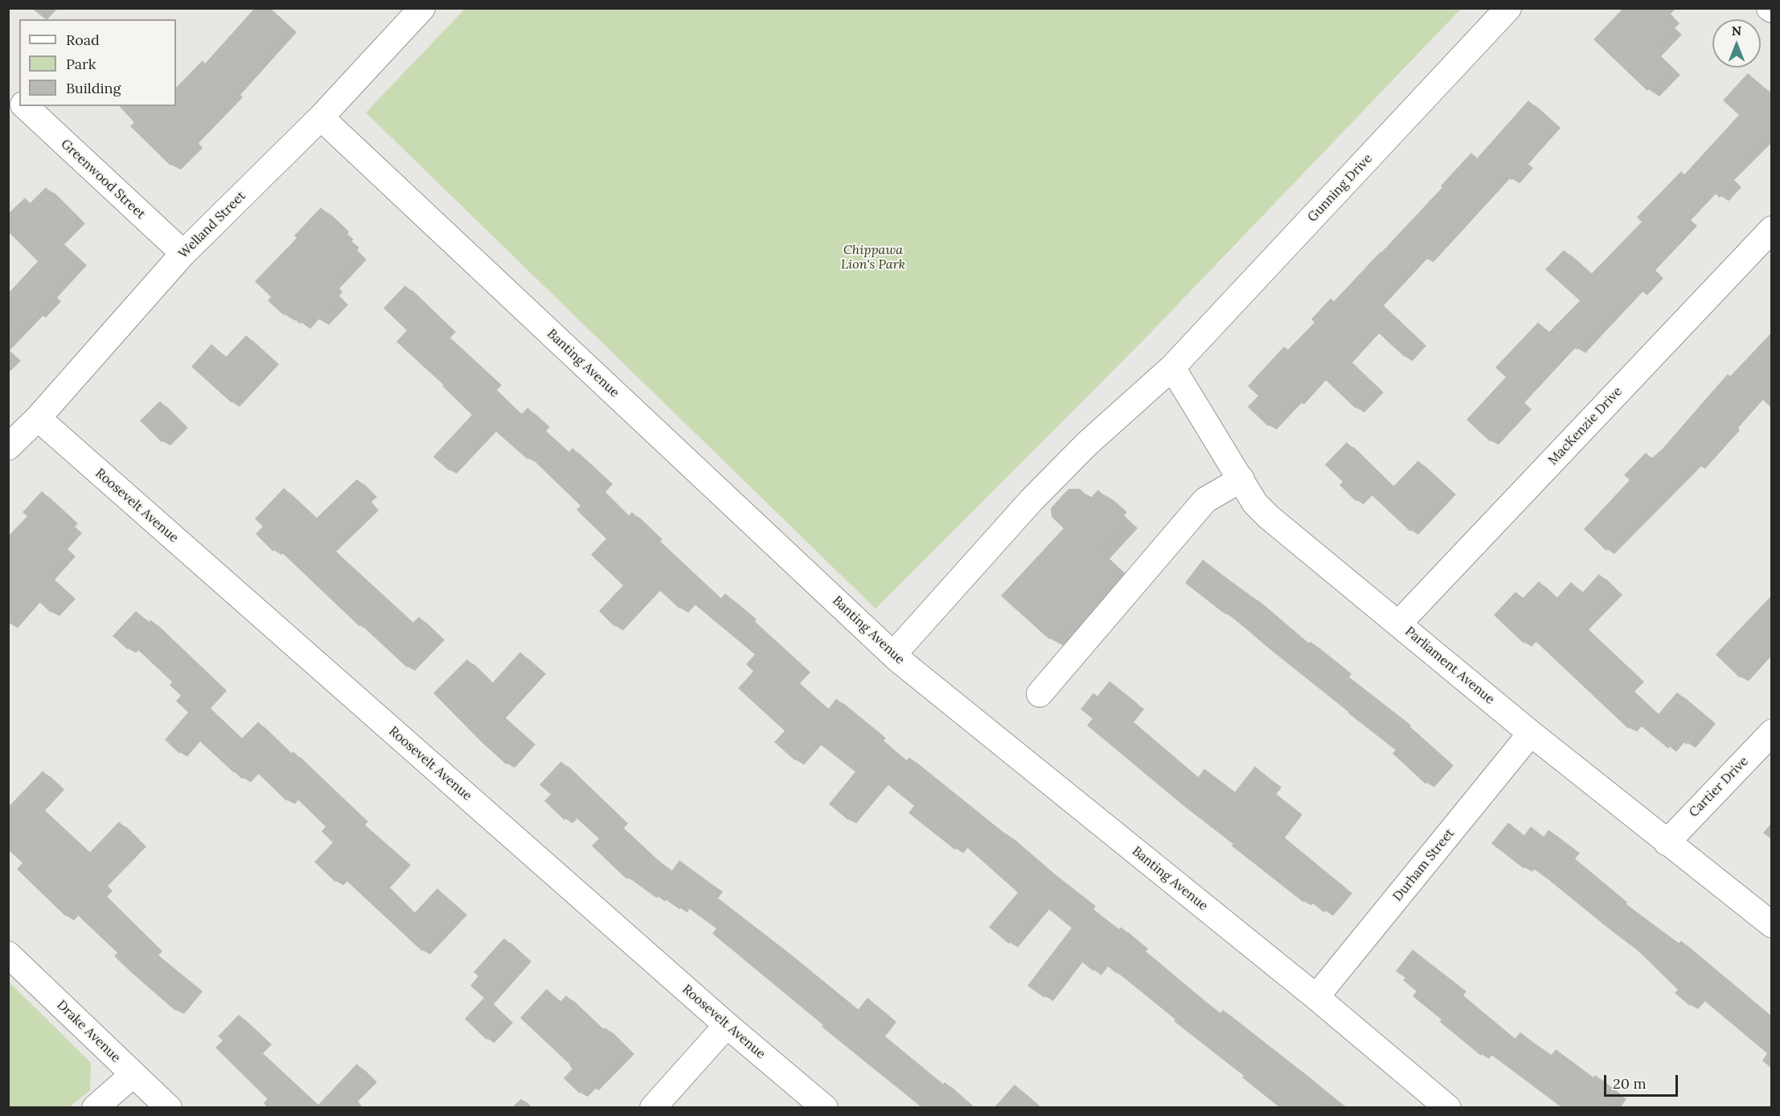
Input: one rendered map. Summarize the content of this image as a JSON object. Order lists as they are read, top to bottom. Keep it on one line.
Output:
{"streets":{"street":["Greenwood Street","Gunning Drive","Welland Street","Banting Avenue","MacKenzie Drive","Roosevelt Avenue","Parliament Avenue","Cartier Drive","Durham Street","Drake Avenue"]},"crossings":[["Greenwood Street","Welland Street"],["Gunning Drive","Banting Avenue"],["Gunning Drive","Parliament Avenue"],["Welland Street","Banting Avenue"],["Welland Street","Roosevelt Avenue"],["Banting Avenue","Durham Street"],["MacKenzie Drive","Parliament Avenue"],["Parliament Avenue","Cartier Drive"],["Parliament Avenue","Durham Street"]],"parks":["Chippawa Lion's Park"],"legend":["Road","Park","Building"],"scale_bar":"20 m","north":"top"}
